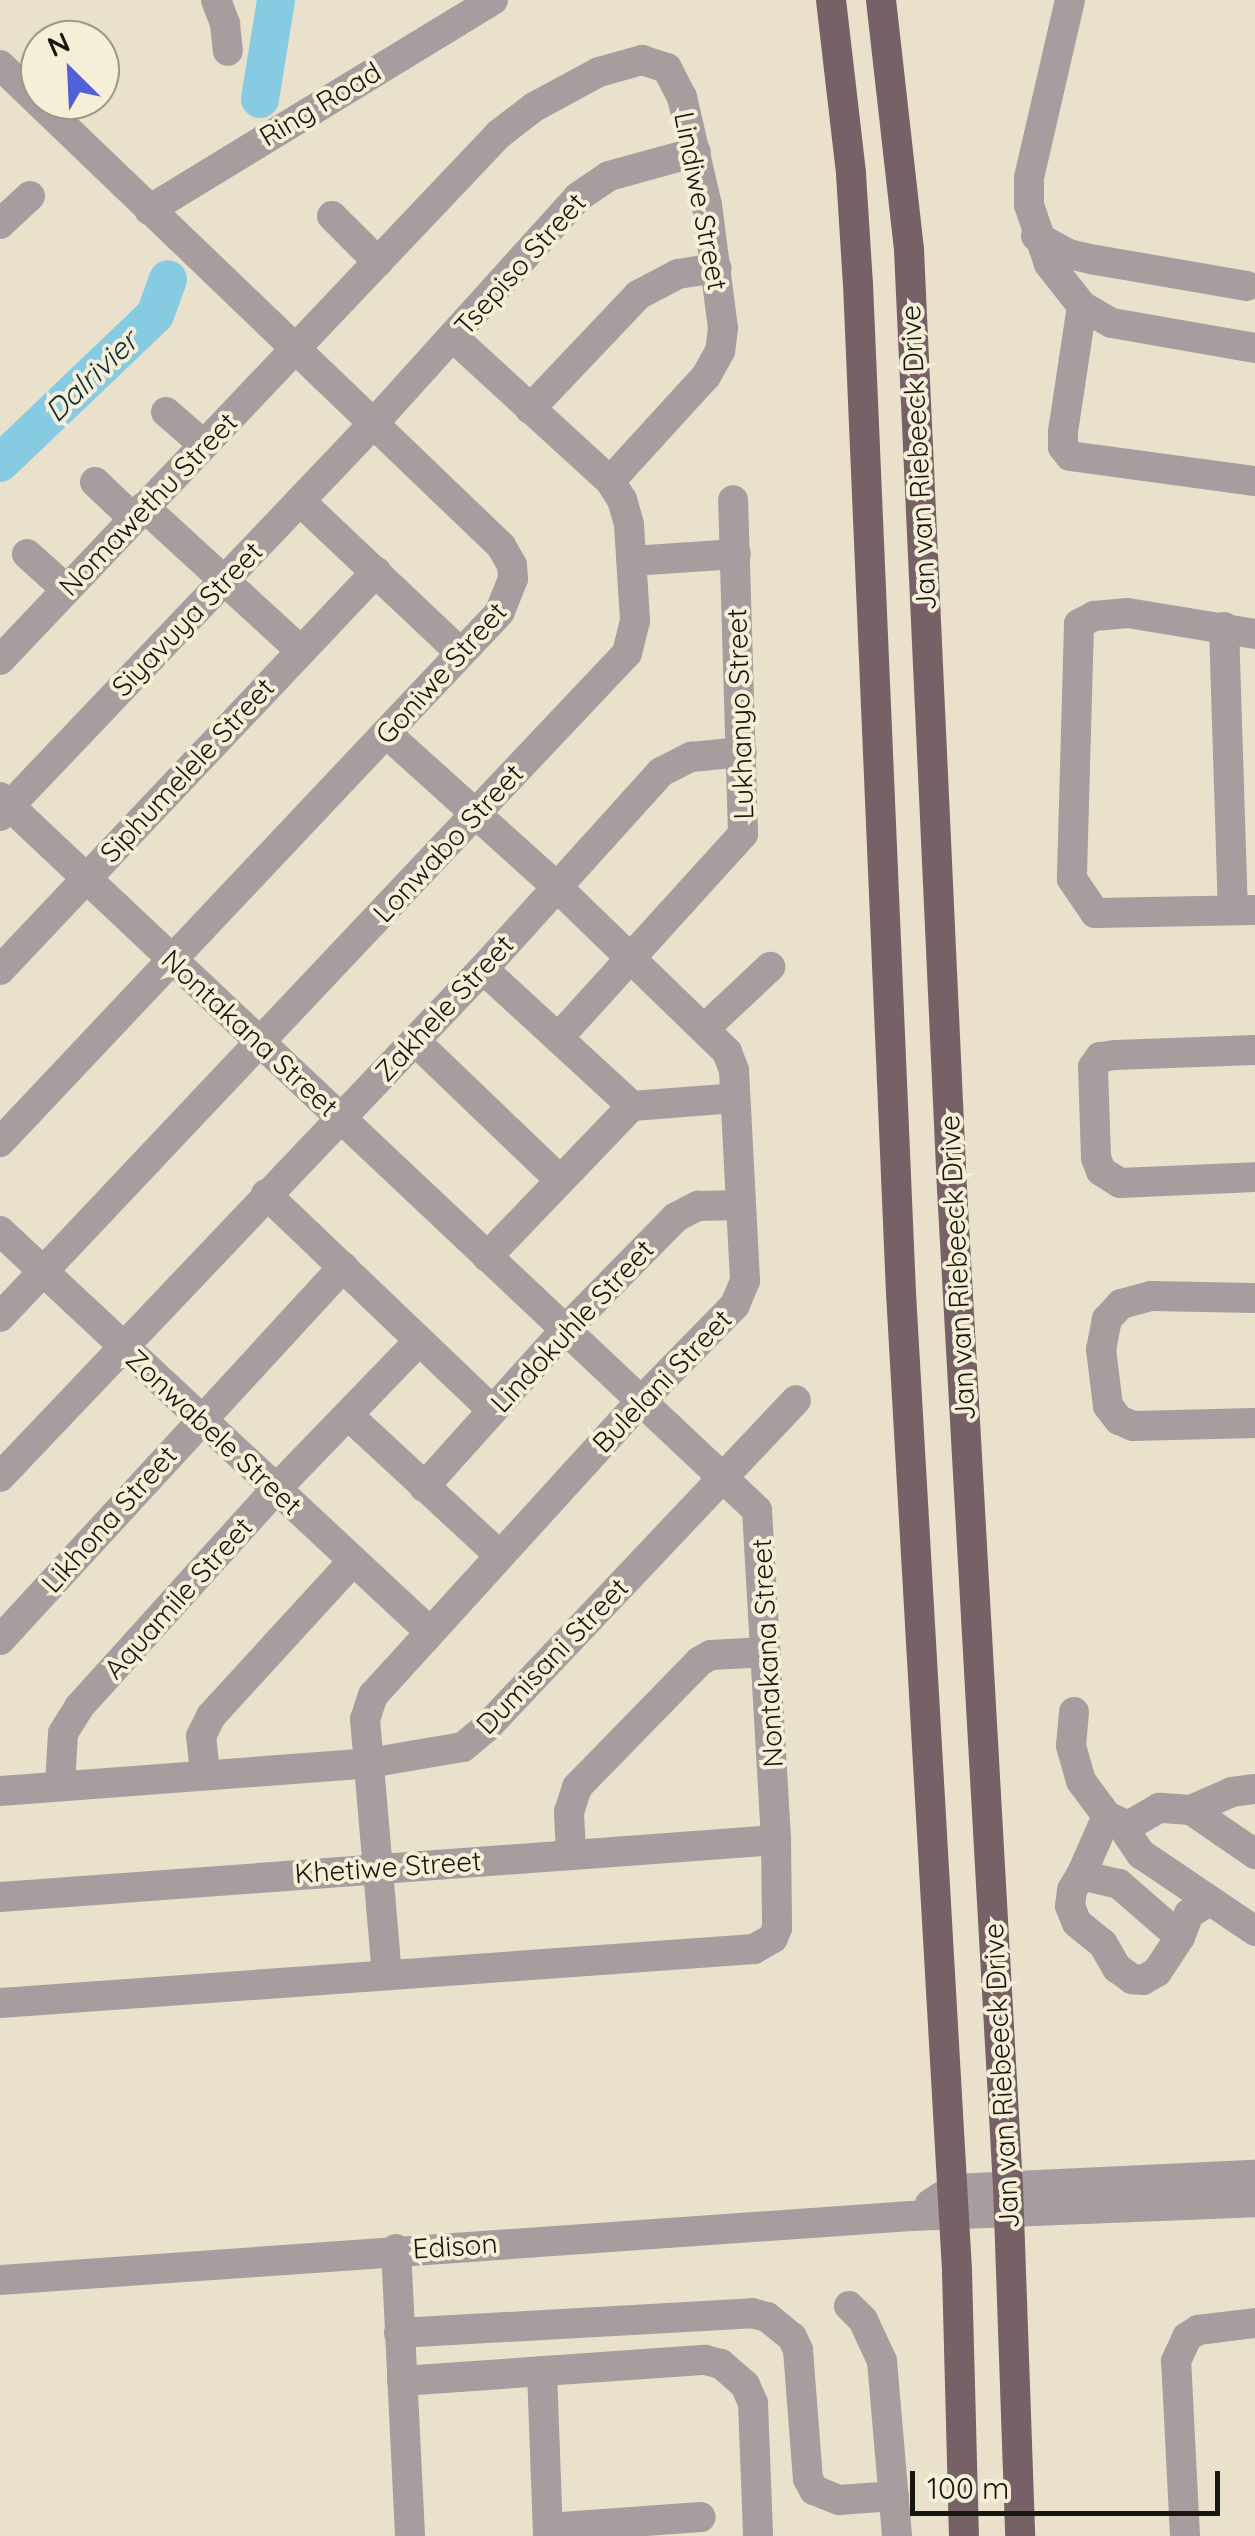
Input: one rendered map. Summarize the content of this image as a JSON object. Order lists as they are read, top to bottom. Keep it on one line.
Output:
{"streets":{"main road":["Jan van Riebeeck Drive"],"street":["Ring Road","Lindiwe Street","Tsepiso Street","Nomawethu Street","Siyavuya Street","Goniwe Street","Lukhanyo Street","Siphumelele Street","Lonwabo Street","Zakhele Street","Nontakana Street","Lindokuhle Street","Bulelani Street","Zonwabele Street","Likhona Street","Aquamile Street","Dumisani Street","Khetiwe Street","Edison"]},"crossings":[["Ring Road","Goniwe Street"],["Lindiwe Street","Tsepiso Street"],["Lindiwe Street","Nomawethu Street"],["Lindiwe Street","Goniwe Street"],["Lindiwe Street","Lonwabo Street"],["Tsepiso Street","Siyavuya Street"],["Tsepiso Street","Goniwe Street"],["Tsepiso Street","Lonwabo Street"],["Jan van Riebeeck Drive","Edison"],["Nomawethu Street","Goniwe Street"],["Siyavuya Street","Goniwe Street"],["Siyavuya Street","Nontakana Street"],["Goniwe Street","Nontakana Street"],["Goniwe Street","Bulelani Street"],["Lukhanyo Street","Zakhele Street"],["Lukhanyo Street","Bulelani Street"],["Siphumelele Street","Nontakana Street"],["Lonwabo Street","Nontakana Street"],["Lonwabo Street","Bulelani Street"],["Lonwabo Street","Zonwabele Street"],["Zakhele Street","Nontakana Street"],["Zakhele Street","Bulelani Street"],["Zakhele Street","Zonwabele Street"],["Nontakana Street","Lindokuhle Street"],["Nontakana Street","Bulelani Street"],["Nontakana Street","Dumisani Street"],["Nontakana Street","Khetiwe Street"],["Lindokuhle Street","Bulelani Street"],["Bulelani Street","Zonwabele Street"],["Bulelani Street","Dumisani Street"],["Bulelani Street","Khetiwe Street"],["Zonwabele Street","Likhona Street"],["Zonwabele Street","Aquamile Street"],["Aquamile Street","Dumisani Street"]],"water":["Dalrivier"],"scale_bar":"100 m","north":"top left"}
